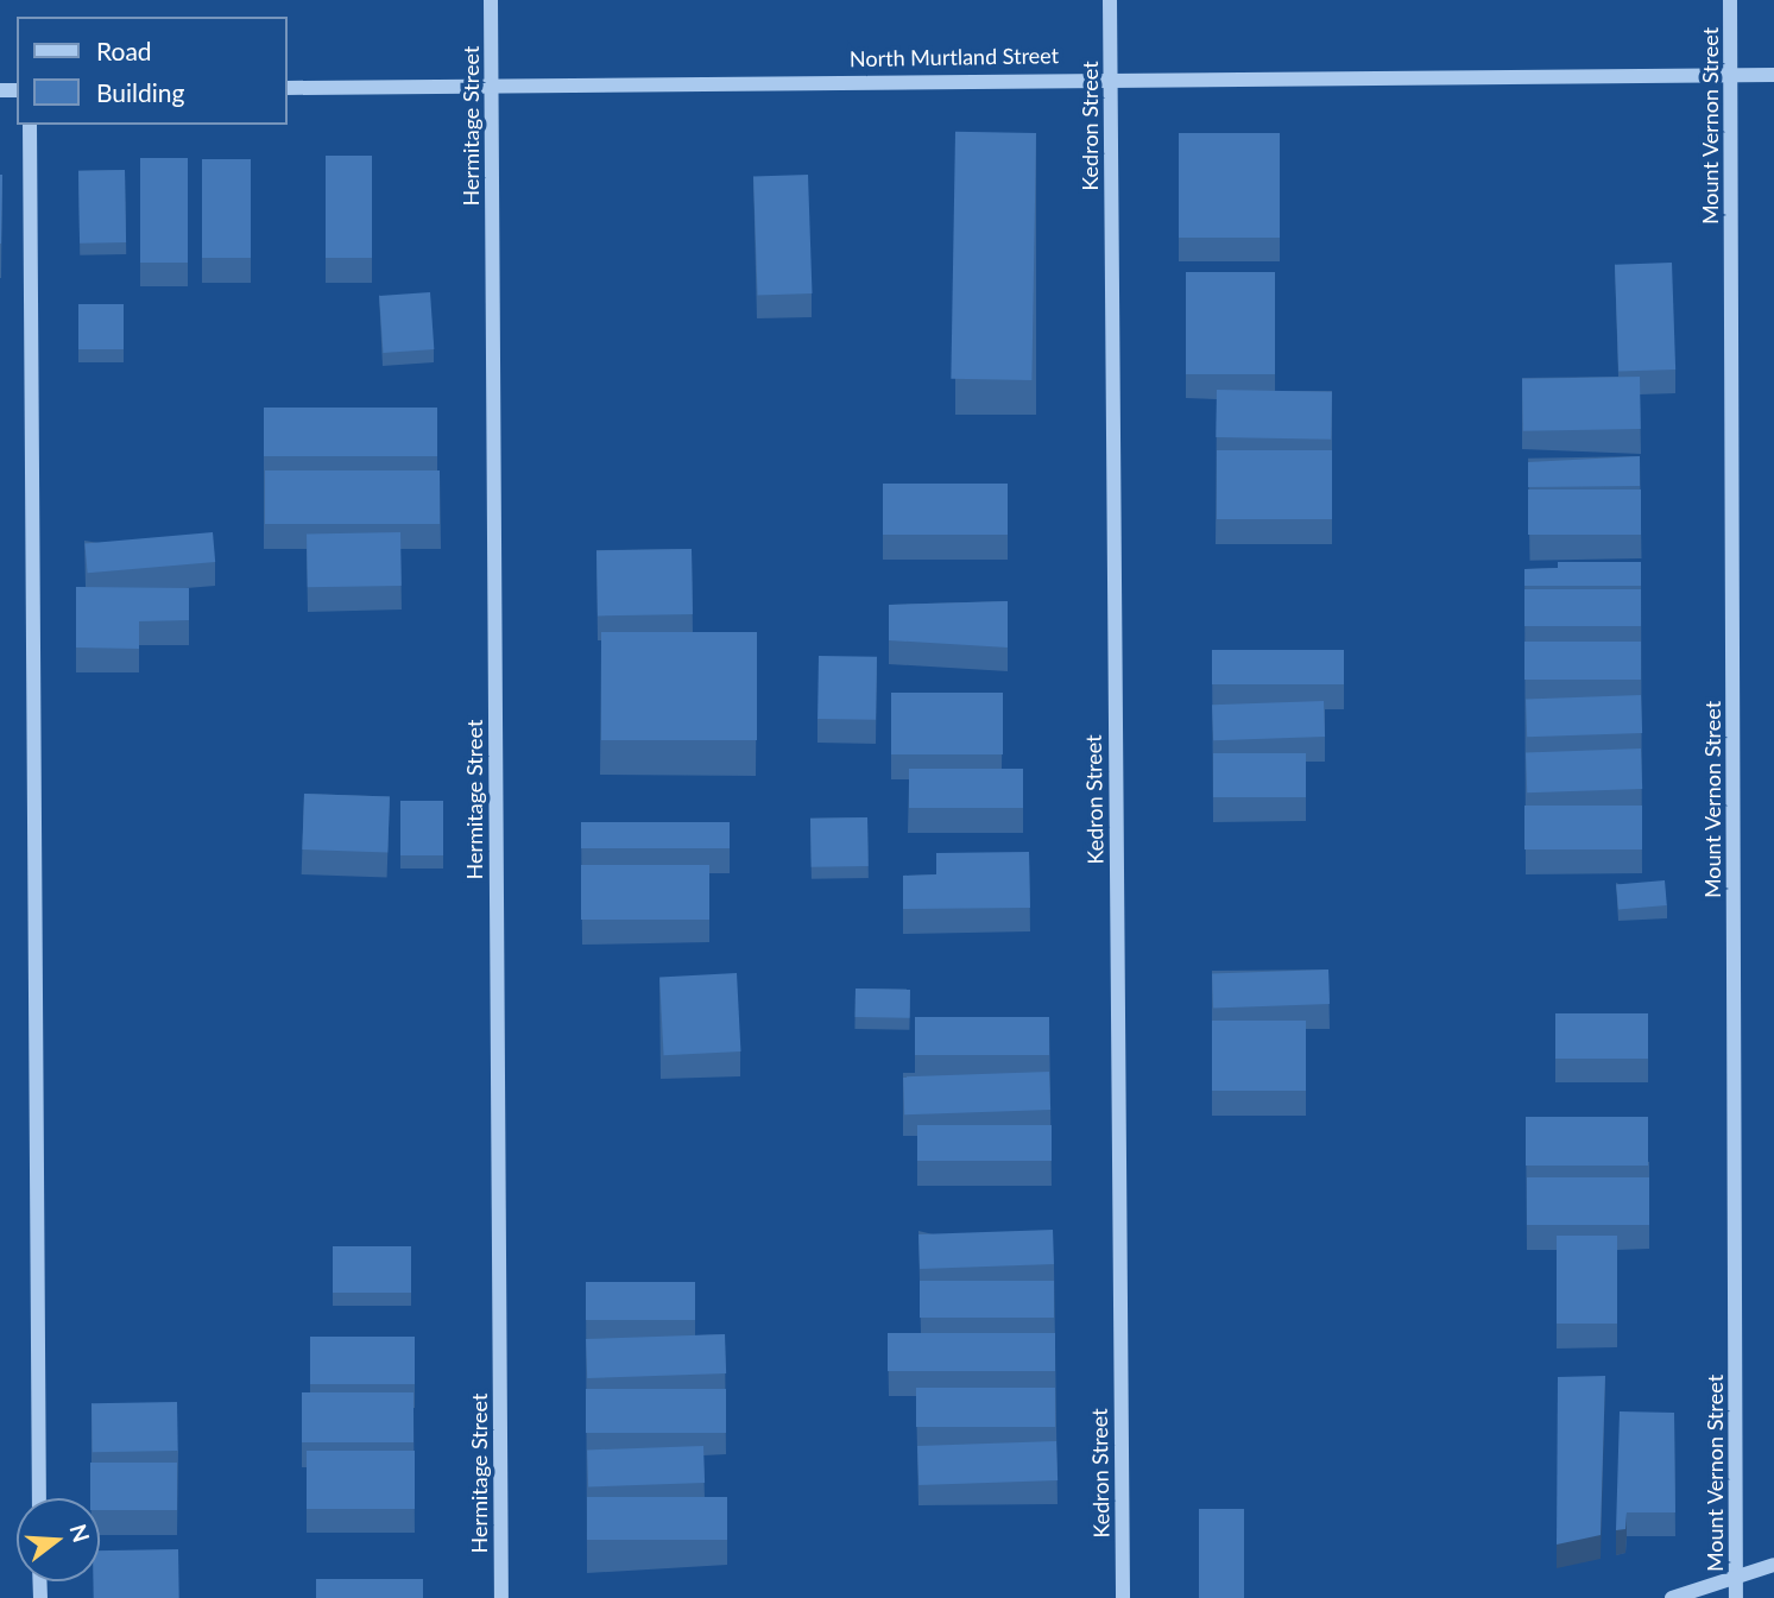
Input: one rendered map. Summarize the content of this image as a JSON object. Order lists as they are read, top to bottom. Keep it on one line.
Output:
{"streets":{"street":["North Murtland Street","Hermitage Street","Kedron Street","Mount Vernon Street"]},"crossings":[["North Murtland Street","Hermitage Street"],["North Murtland Street","Kedron Street"],["North Murtland Street","Mount Vernon Street"]],"legend":["Road","Building"],"north":"right"}
